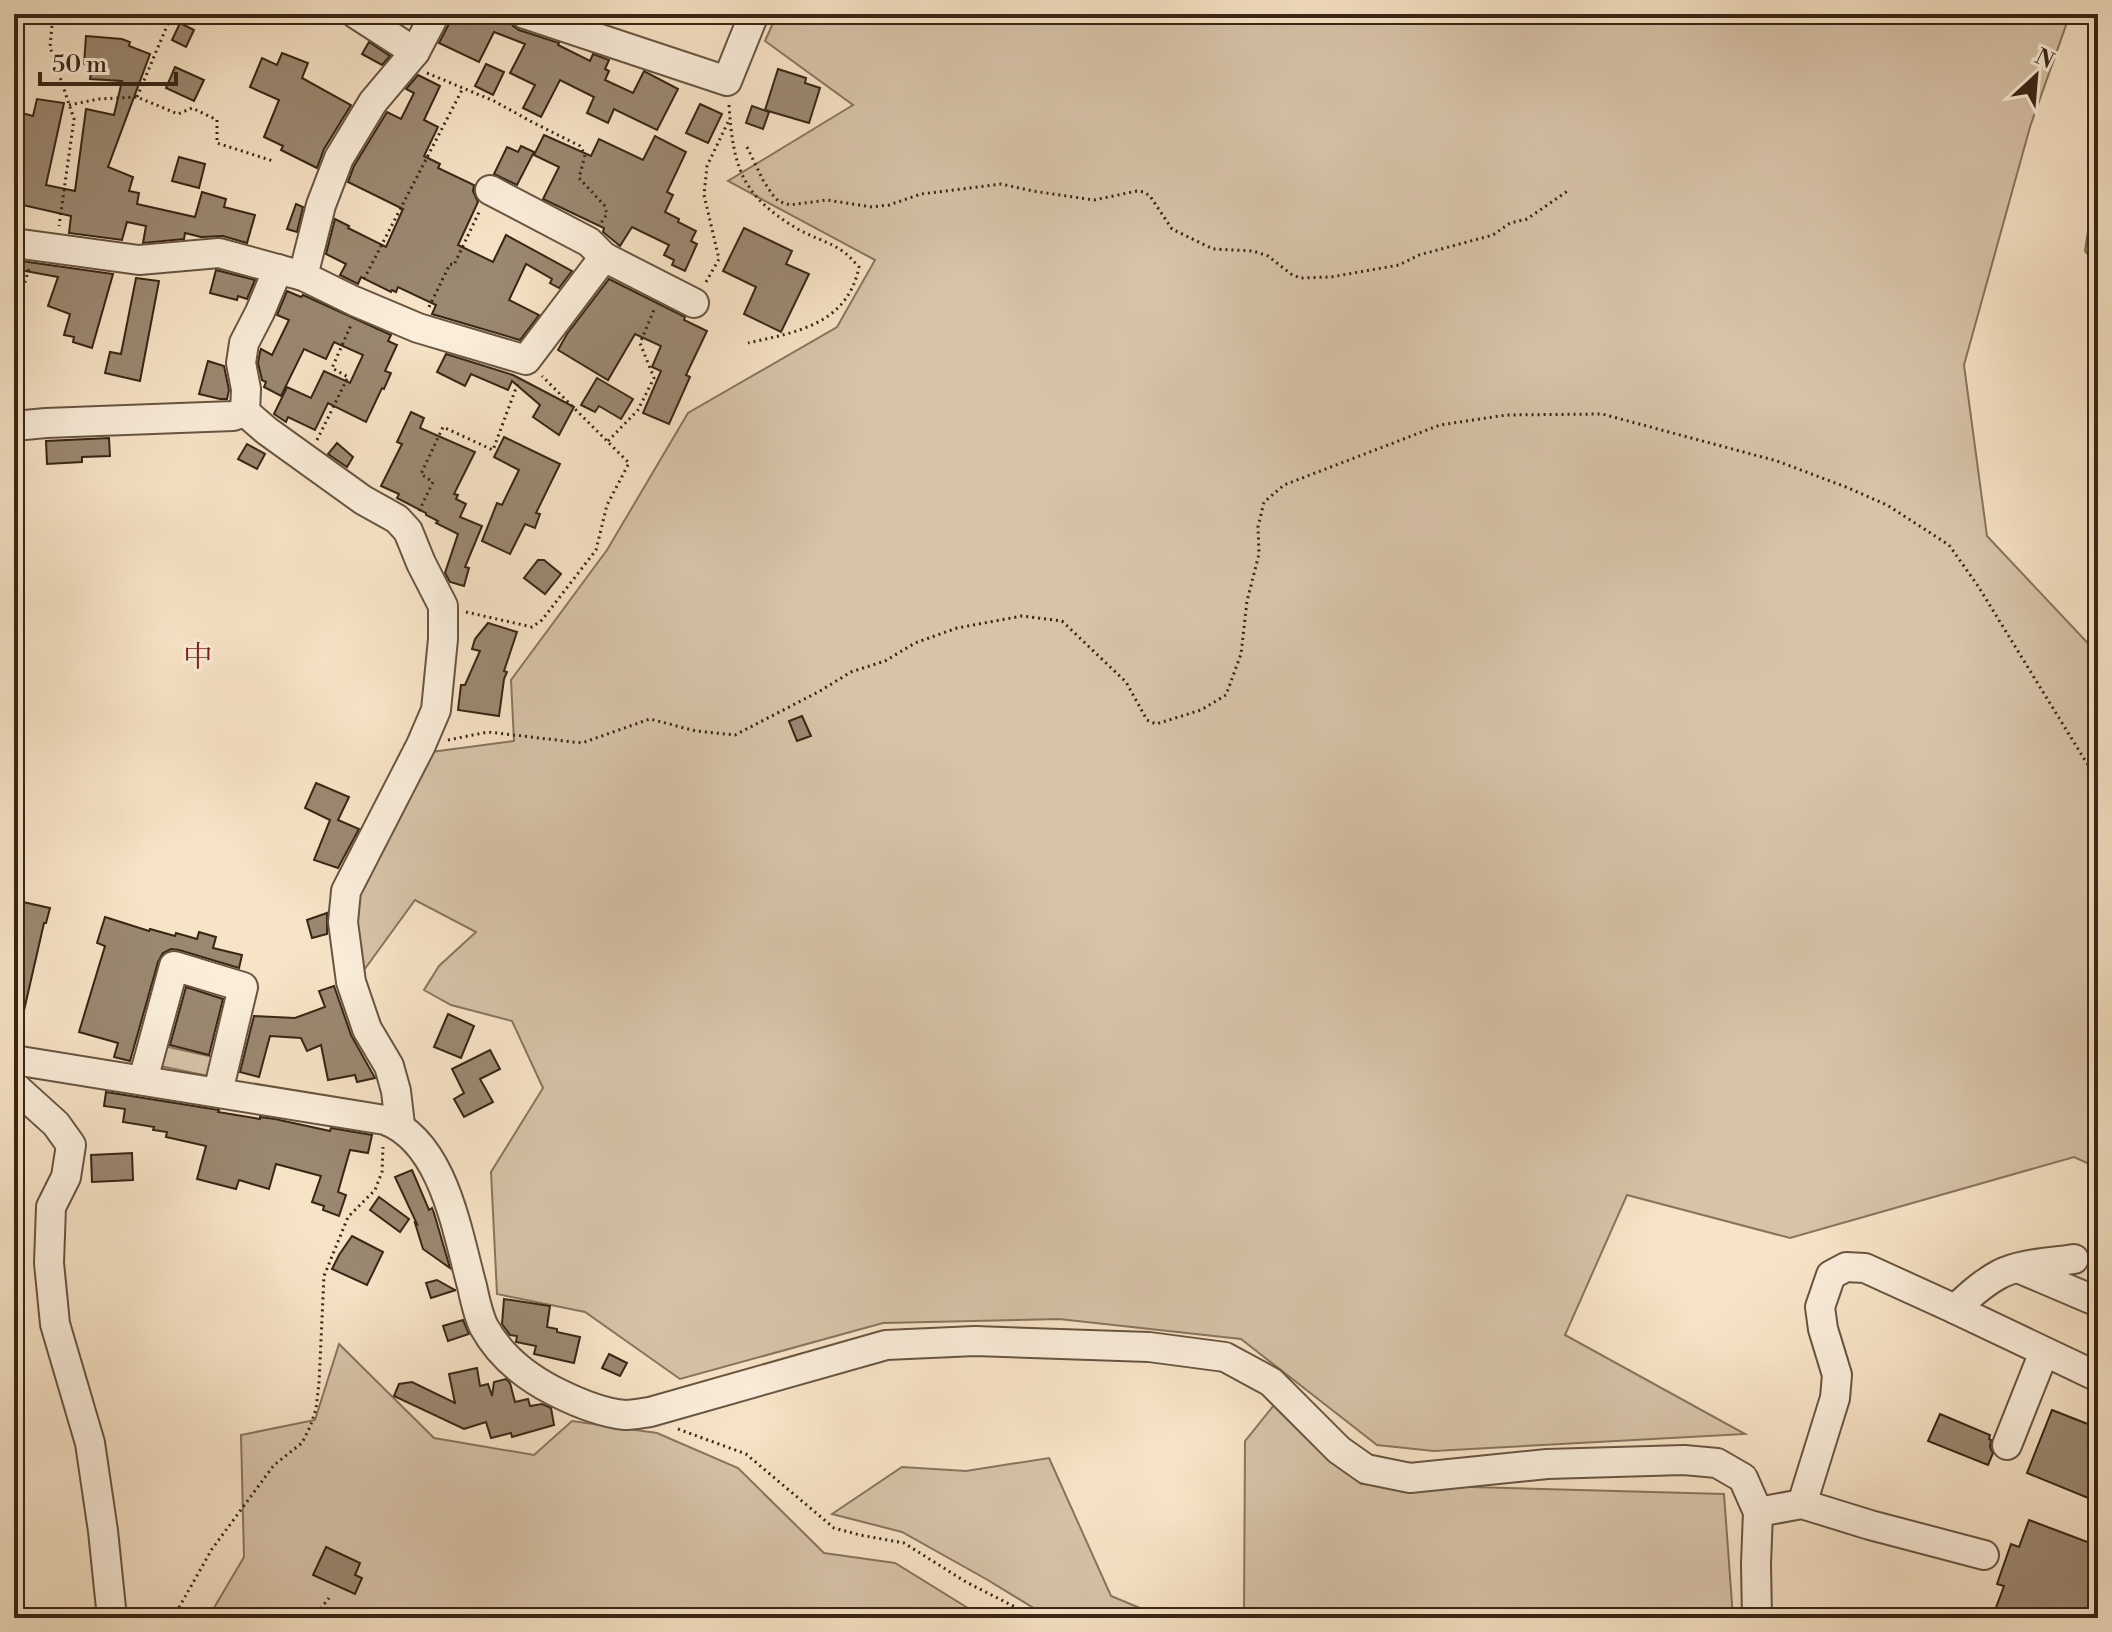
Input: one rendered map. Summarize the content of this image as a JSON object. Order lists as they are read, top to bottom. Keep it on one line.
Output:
{"districts":["中"],"scale_bar":"50 m","north":"top right"}
